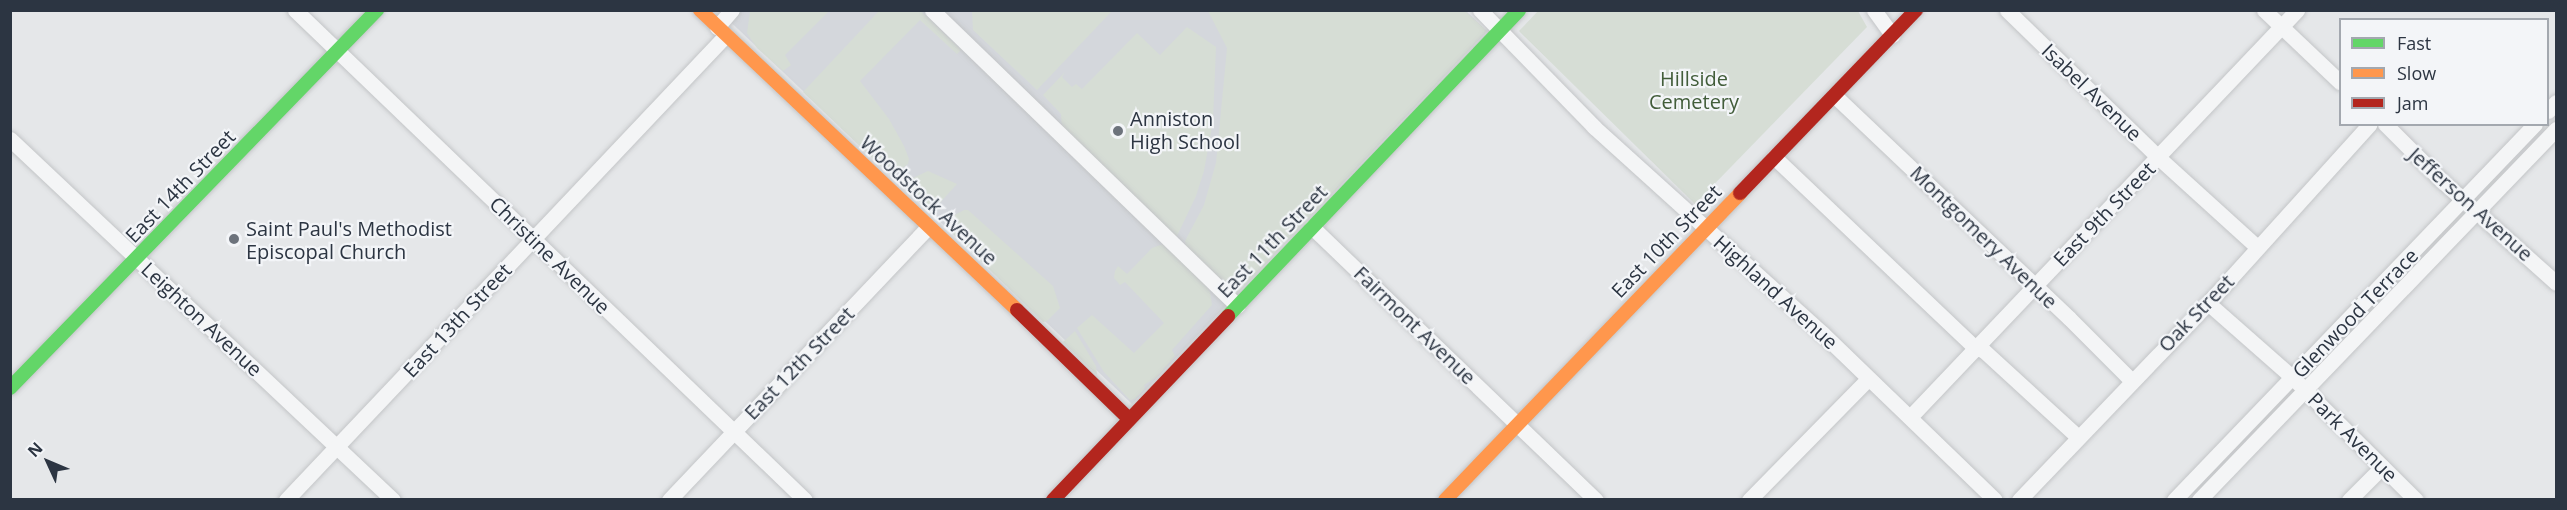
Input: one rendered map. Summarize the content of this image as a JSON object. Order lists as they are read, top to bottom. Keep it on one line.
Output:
{"streets":{"street":["Isabel Avenue","East 14th Street","Woodstock Avenue","Jefferson Avenue","East 9th Street","Montgomery Avenue","East 11th Street","East 10th Street","Christine Avenue","Highland Avenue","Oak Street","Glenwood Terrace","Leighton Avenue","East 13th Street","Fairmont Avenue","East 12th Street","Park Avenue"]},"crossings":[["Isabel Avenue","East 9th Street"],["Isabel Avenue","Oak Street"],["East 14th Street","Christine Avenue"],["East 14th Street","Leighton Avenue"],["Woodstock Avenue","East 11th Street"],["Woodstock Avenue","East 13th Street"],["Woodstock Avenue","East 12th Street"],["Jefferson Avenue","Glenwood Terrace"],["East 9th Street","Montgomery Avenue"],["East 9th Street","Highland Avenue"],["Montgomery Avenue","East 10th Street"],["Montgomery Avenue","Oak Street"],["East 11th Street","Highland Avenue"],["East 11th Street","Fairmont Avenue"],["East 10th Street","Highland Avenue"],["East 10th Street","Fairmont Avenue"],["Christine Avenue","East 13th Street"],["Christine Avenue","East 12th Street"],["Oak Street","Park Avenue"],["Glenwood Terrace","Park Avenue"],["Leighton Avenue","East 13th Street"]],"parks":["Hillside Cemetery"],"places":["Anniston High School","Saint Paul's Methodist Episcopal Church"],"legend":["Fast","Slow","Jam"],"north":"top left"}
